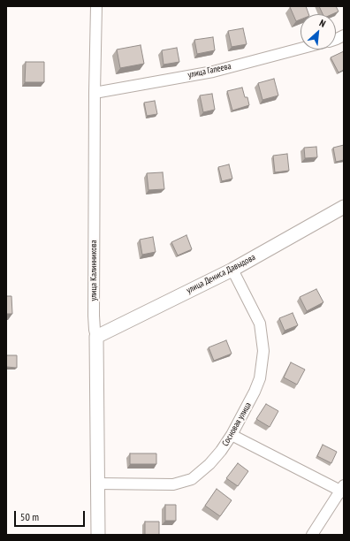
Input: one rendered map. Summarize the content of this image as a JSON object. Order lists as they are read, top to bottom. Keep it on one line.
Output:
{"streets":{"main road":["улица Калинникова","улица Дениса Давыдова"],"street":["улица Гапеева","Сосновая улица"]},"crossings":[["улица Гапеева","улица Калинникова"],["улица Калинникова","улица Дениса Давыдова"],["улица Калинникова","Сосновая улица"],["улица Дениса Давыдова","Сосновая улица"]],"scale_bar":"50 m","north":"top right"}
